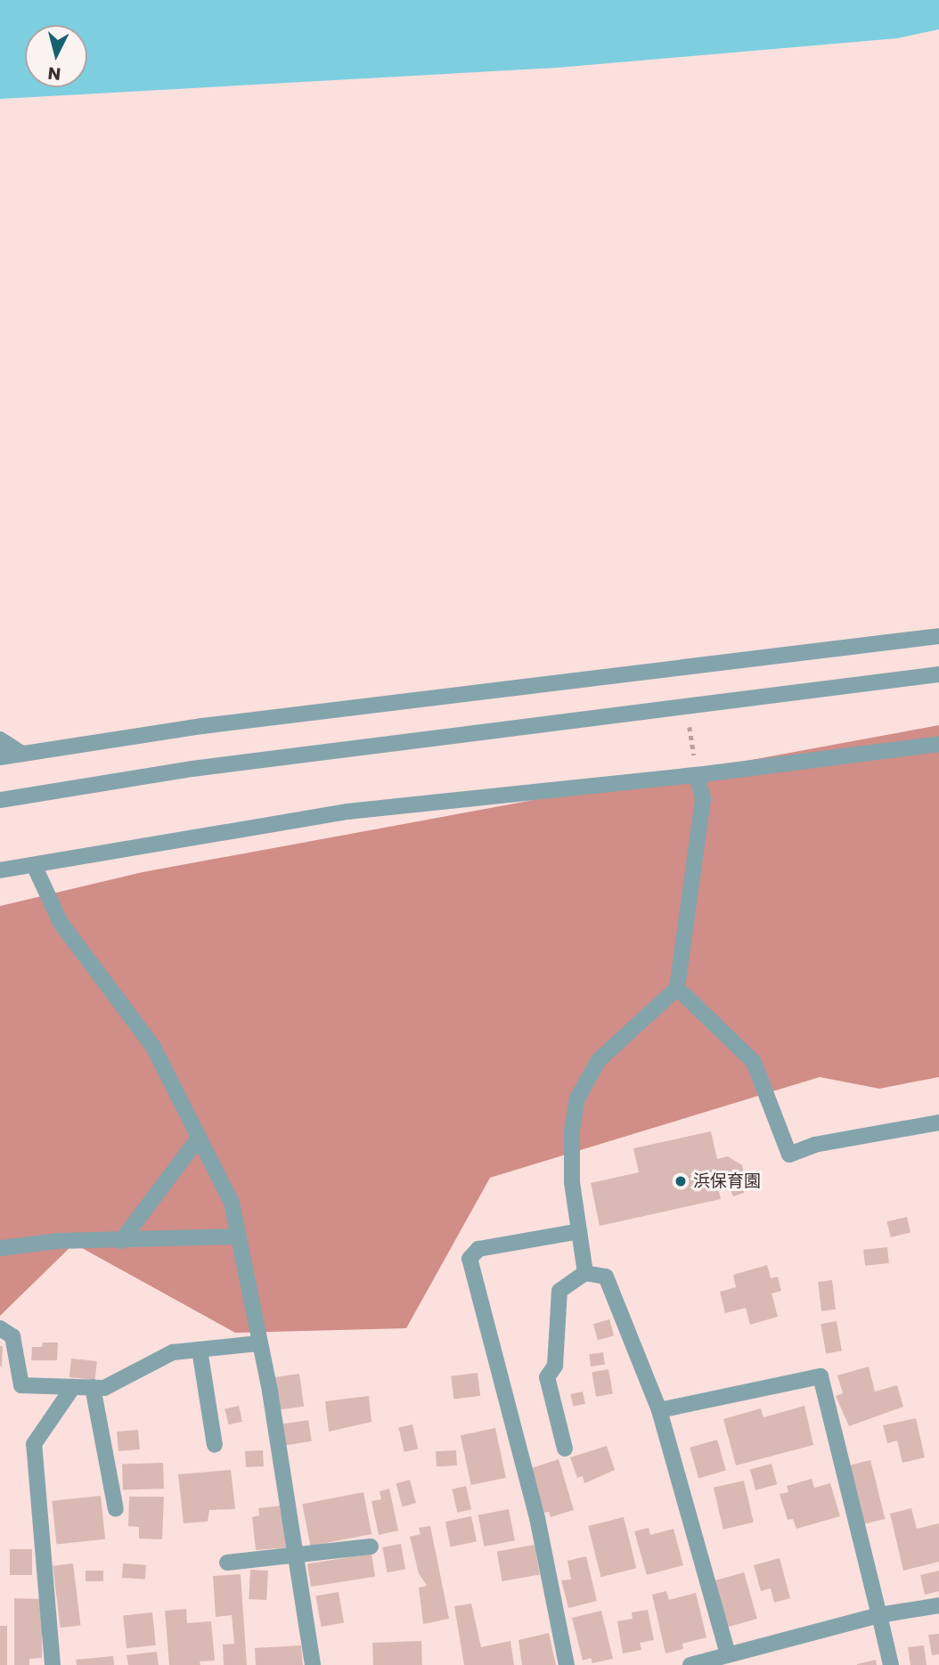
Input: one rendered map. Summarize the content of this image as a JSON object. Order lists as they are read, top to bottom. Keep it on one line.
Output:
{"places":["浜保育園"],"north":"bottom"}
